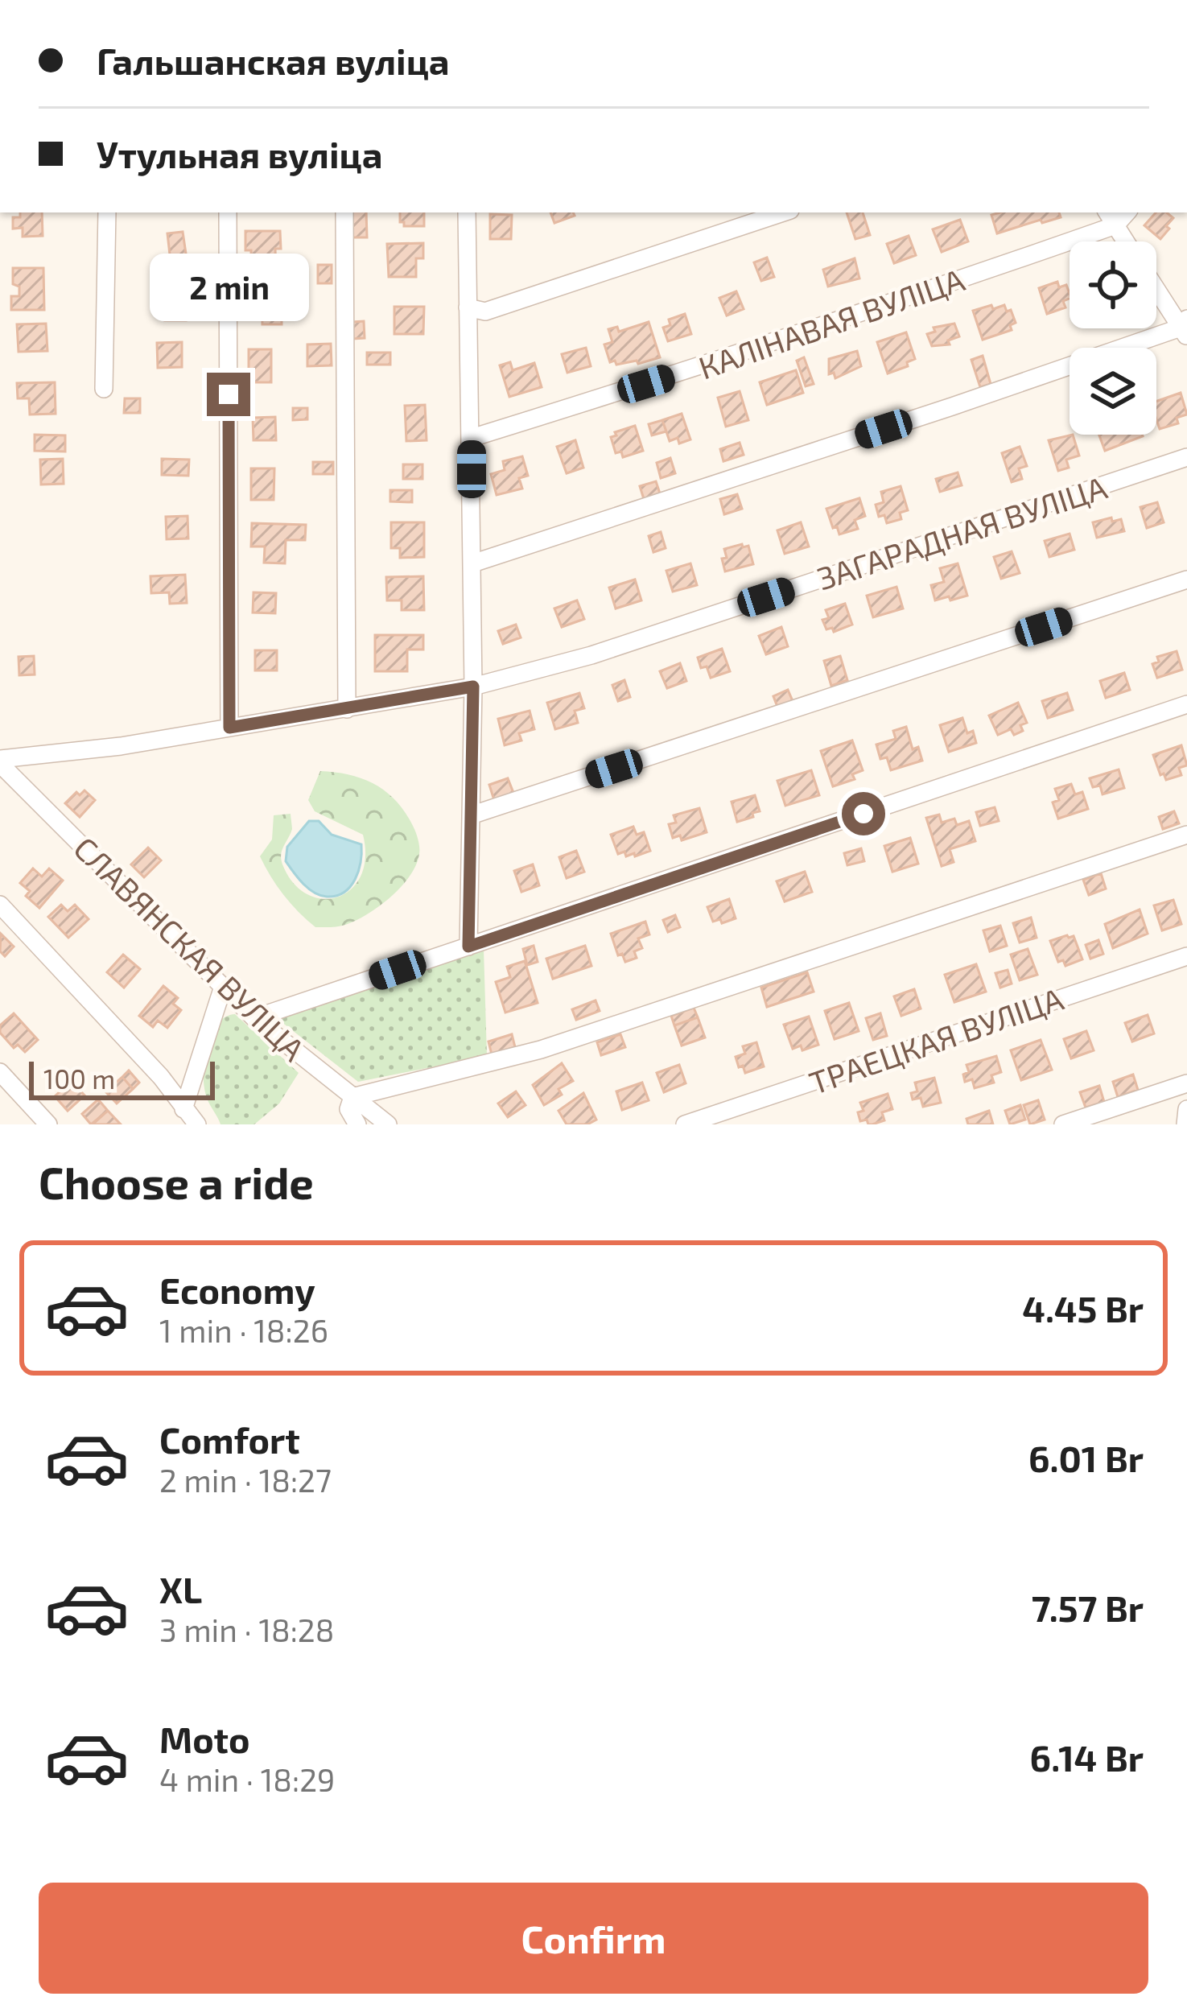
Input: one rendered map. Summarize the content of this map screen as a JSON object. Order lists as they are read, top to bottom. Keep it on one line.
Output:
{"streets":{"street":["КАЛІНАВАЯ ВУЛІЦА","ЗАГАРАДНАЯ ВУЛІЦА","СЛАВЯНСКАЯ ВУЛІЦА","ТРАЕЦКАЯ ВУЛІЦА"]},"crossings":[["ЗАГАРАДНАЯ ВУЛІЦА","СЛАВЯНСКАЯ ВУЛІЦА"]],"scale_bar":"100 m","page":{"banner":["Гальшанская вуліца","Утульная вуліца"],"bubble":"2 min","scale":"100 m","heading":"Choose a ride","list":[{"name":"Economy","note":"1 min · 18:26","value":"4.45 Br"},{"name":"Comfort","note":"2 min · 18:27","value":"6.01 Br"},{"name":"XL","note":"3 min · 18:28","value":"7.57 Br"},{"name":"Moto","note":"4 min · 18:29","value":"6.14 Br"}],"buttons":"Confirm"}}
